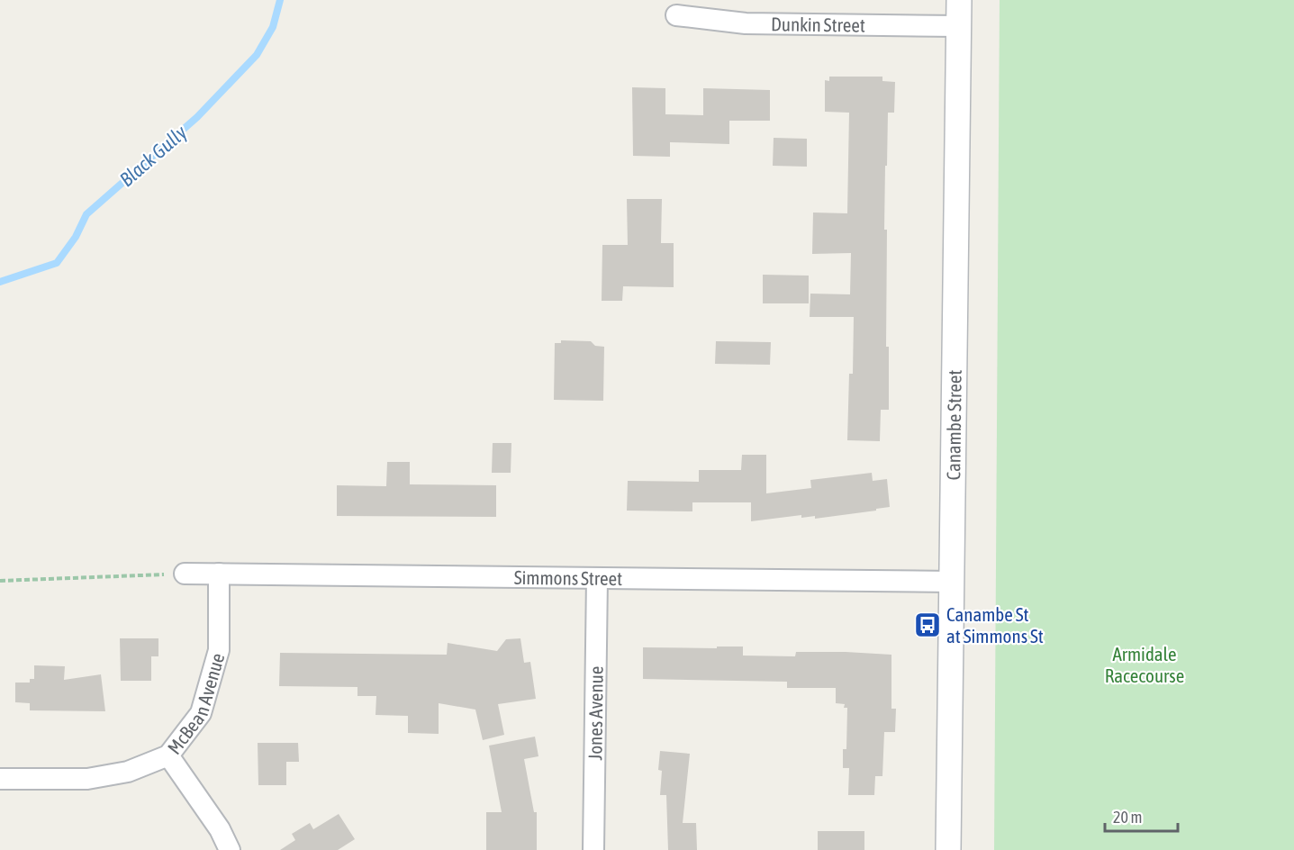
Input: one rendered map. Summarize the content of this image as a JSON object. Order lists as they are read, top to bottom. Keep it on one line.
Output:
{"streets":{"street":["Dunkin Street","Canambe Street","Simmons Street","McBean Avenue","Jones Avenue"]},"crossings":[["Dunkin Street","Canambe Street"],["Canambe Street","Simmons Street"],["Simmons Street","McBean Avenue"],["Simmons Street","Jones Avenue"]],"water":["Black Gully"],"parks":["Armidale Racecourse"],"places":{"bus stop":["Canambe St at Simmons St"]},"scale_bar":"20 m"}
